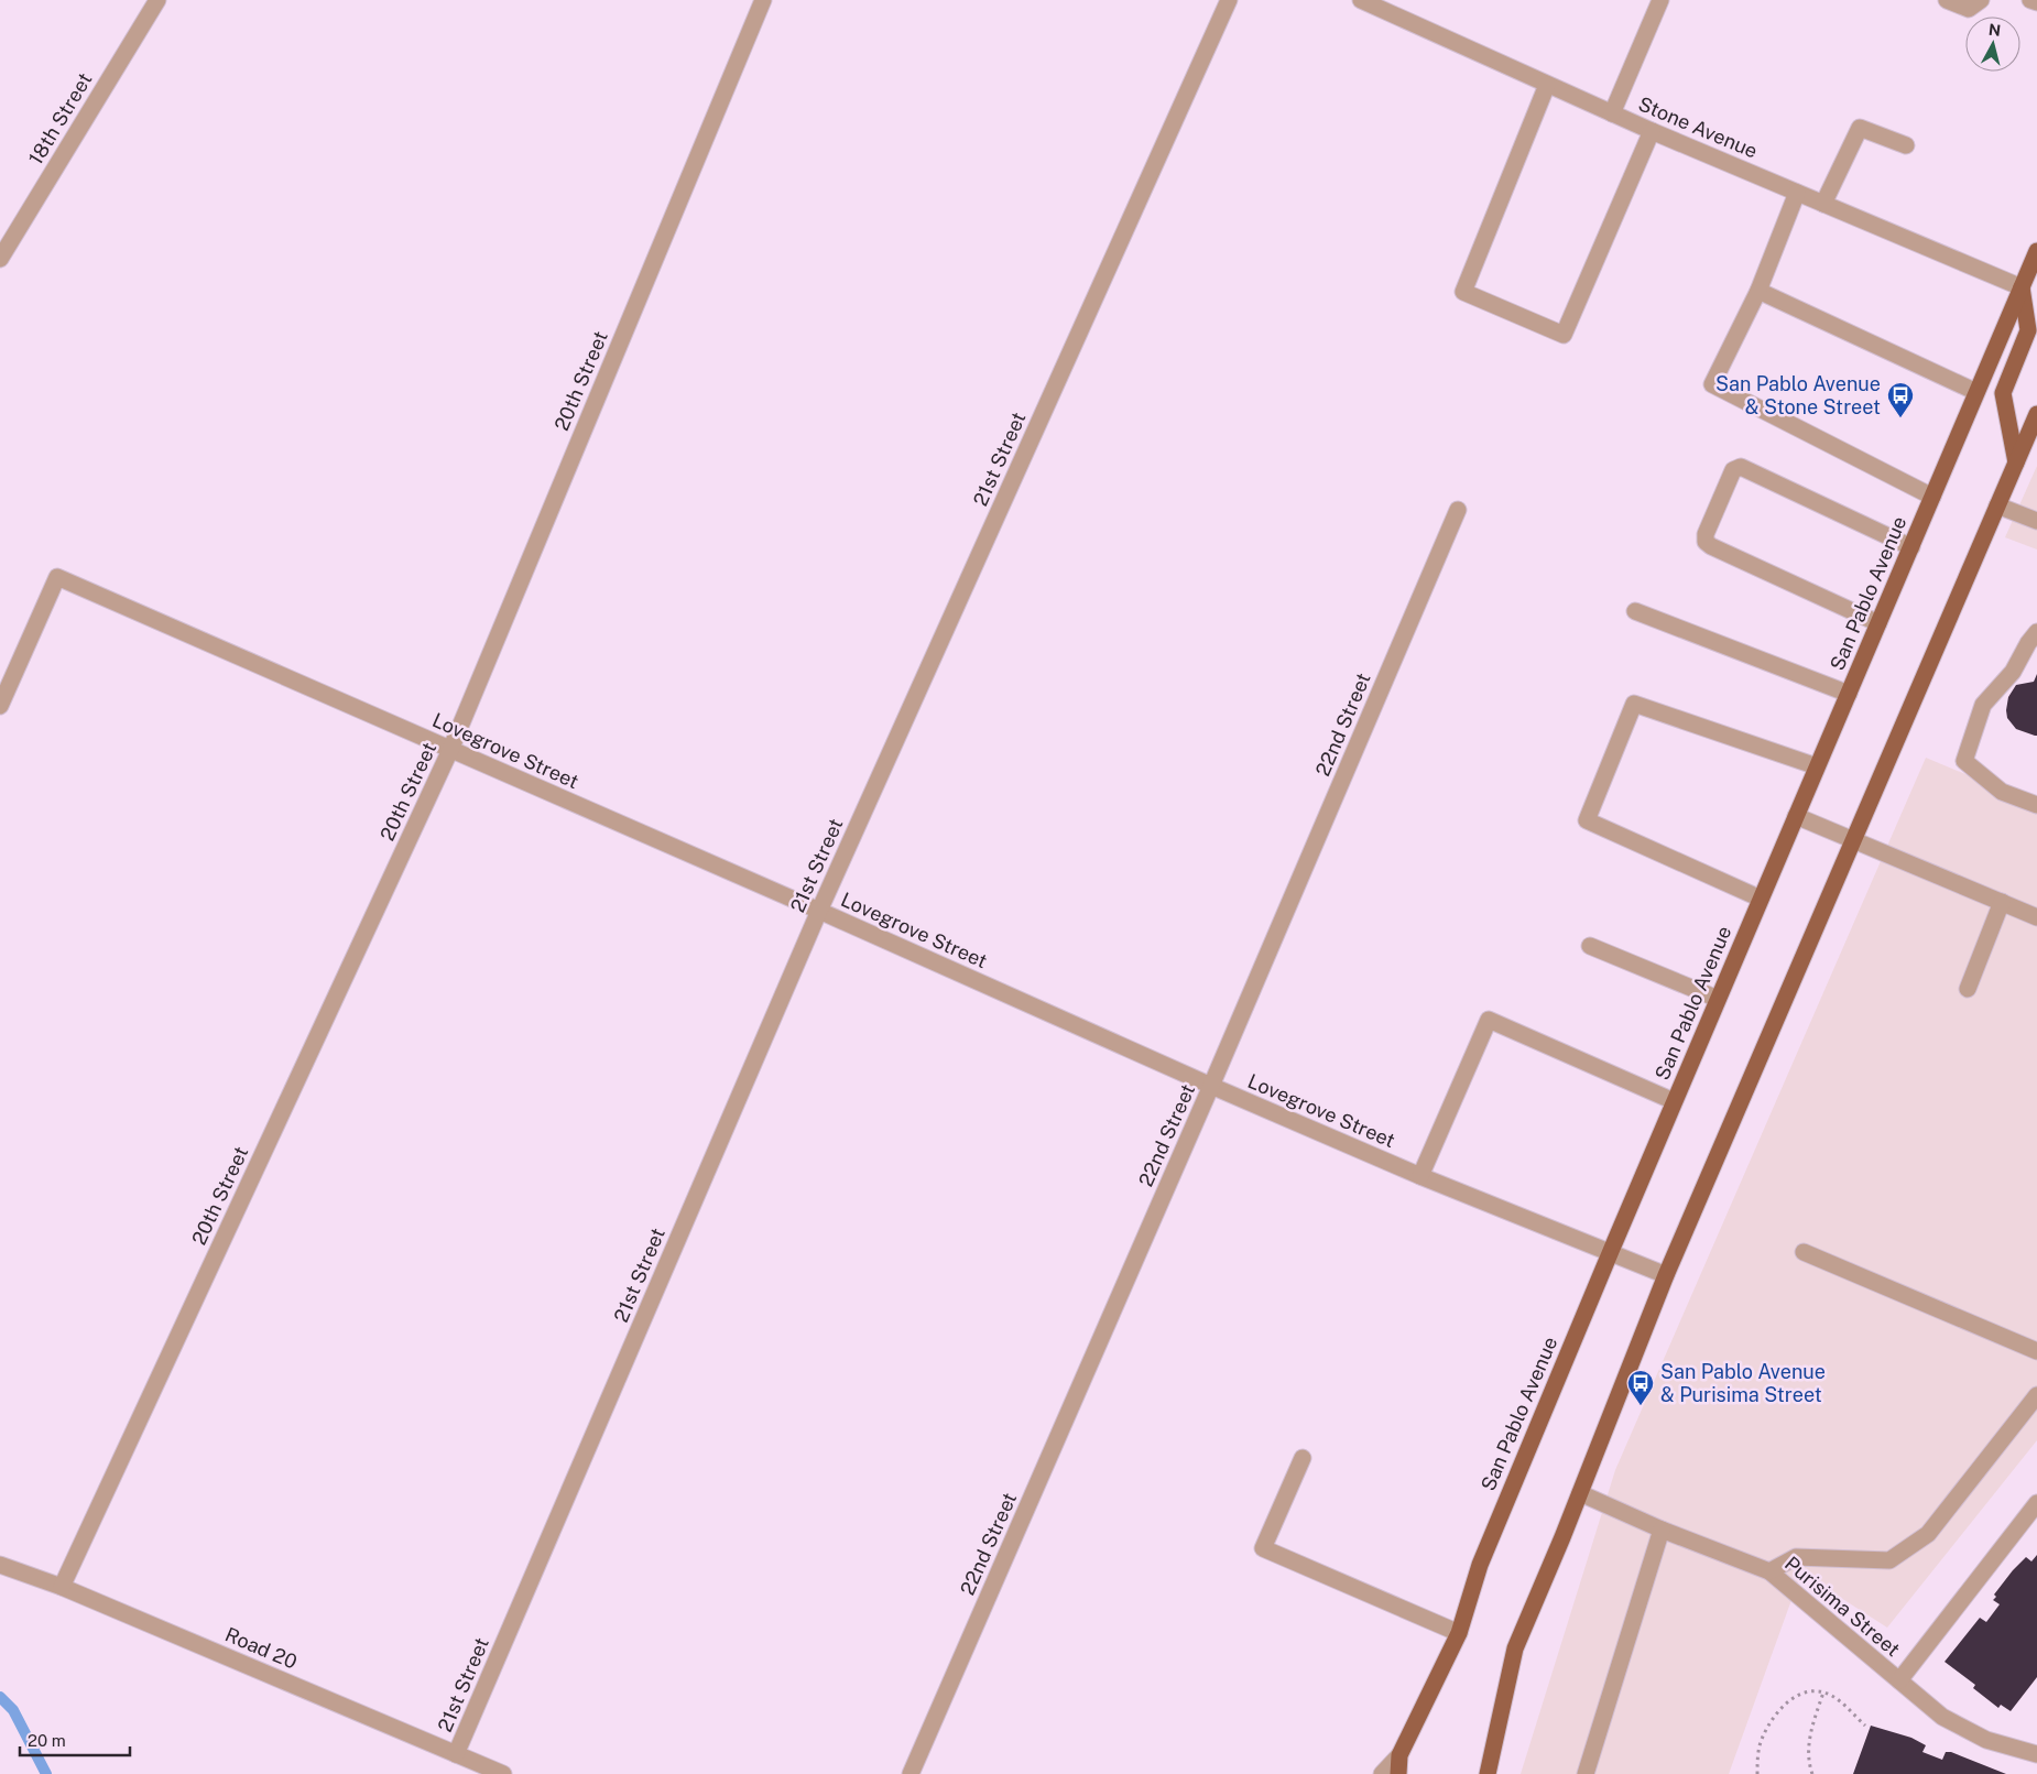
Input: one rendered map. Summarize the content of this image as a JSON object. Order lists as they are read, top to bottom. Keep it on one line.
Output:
{"streets":{"main road":["San Pablo Avenue"],"street":["18th Street","Stone Avenue","20th Street","21st Street","22nd Street","Lovegrove Street","Purisima Street","Road 20"]},"crossings":[["Stone Avenue","San Pablo Avenue"],["20th Street","Lovegrove Street"],["20th Street","Road 20"],["21st Street","Lovegrove Street"],["21st Street","Road 20"],["San Pablo Avenue","Lovegrove Street"],["22nd Street","Lovegrove Street"]],"places":{"bus stop":["San Pablo Avenue & Stone Street","San Pablo Avenue & Purisima Street"]},"scale_bar":"20 m","north":"top"}
